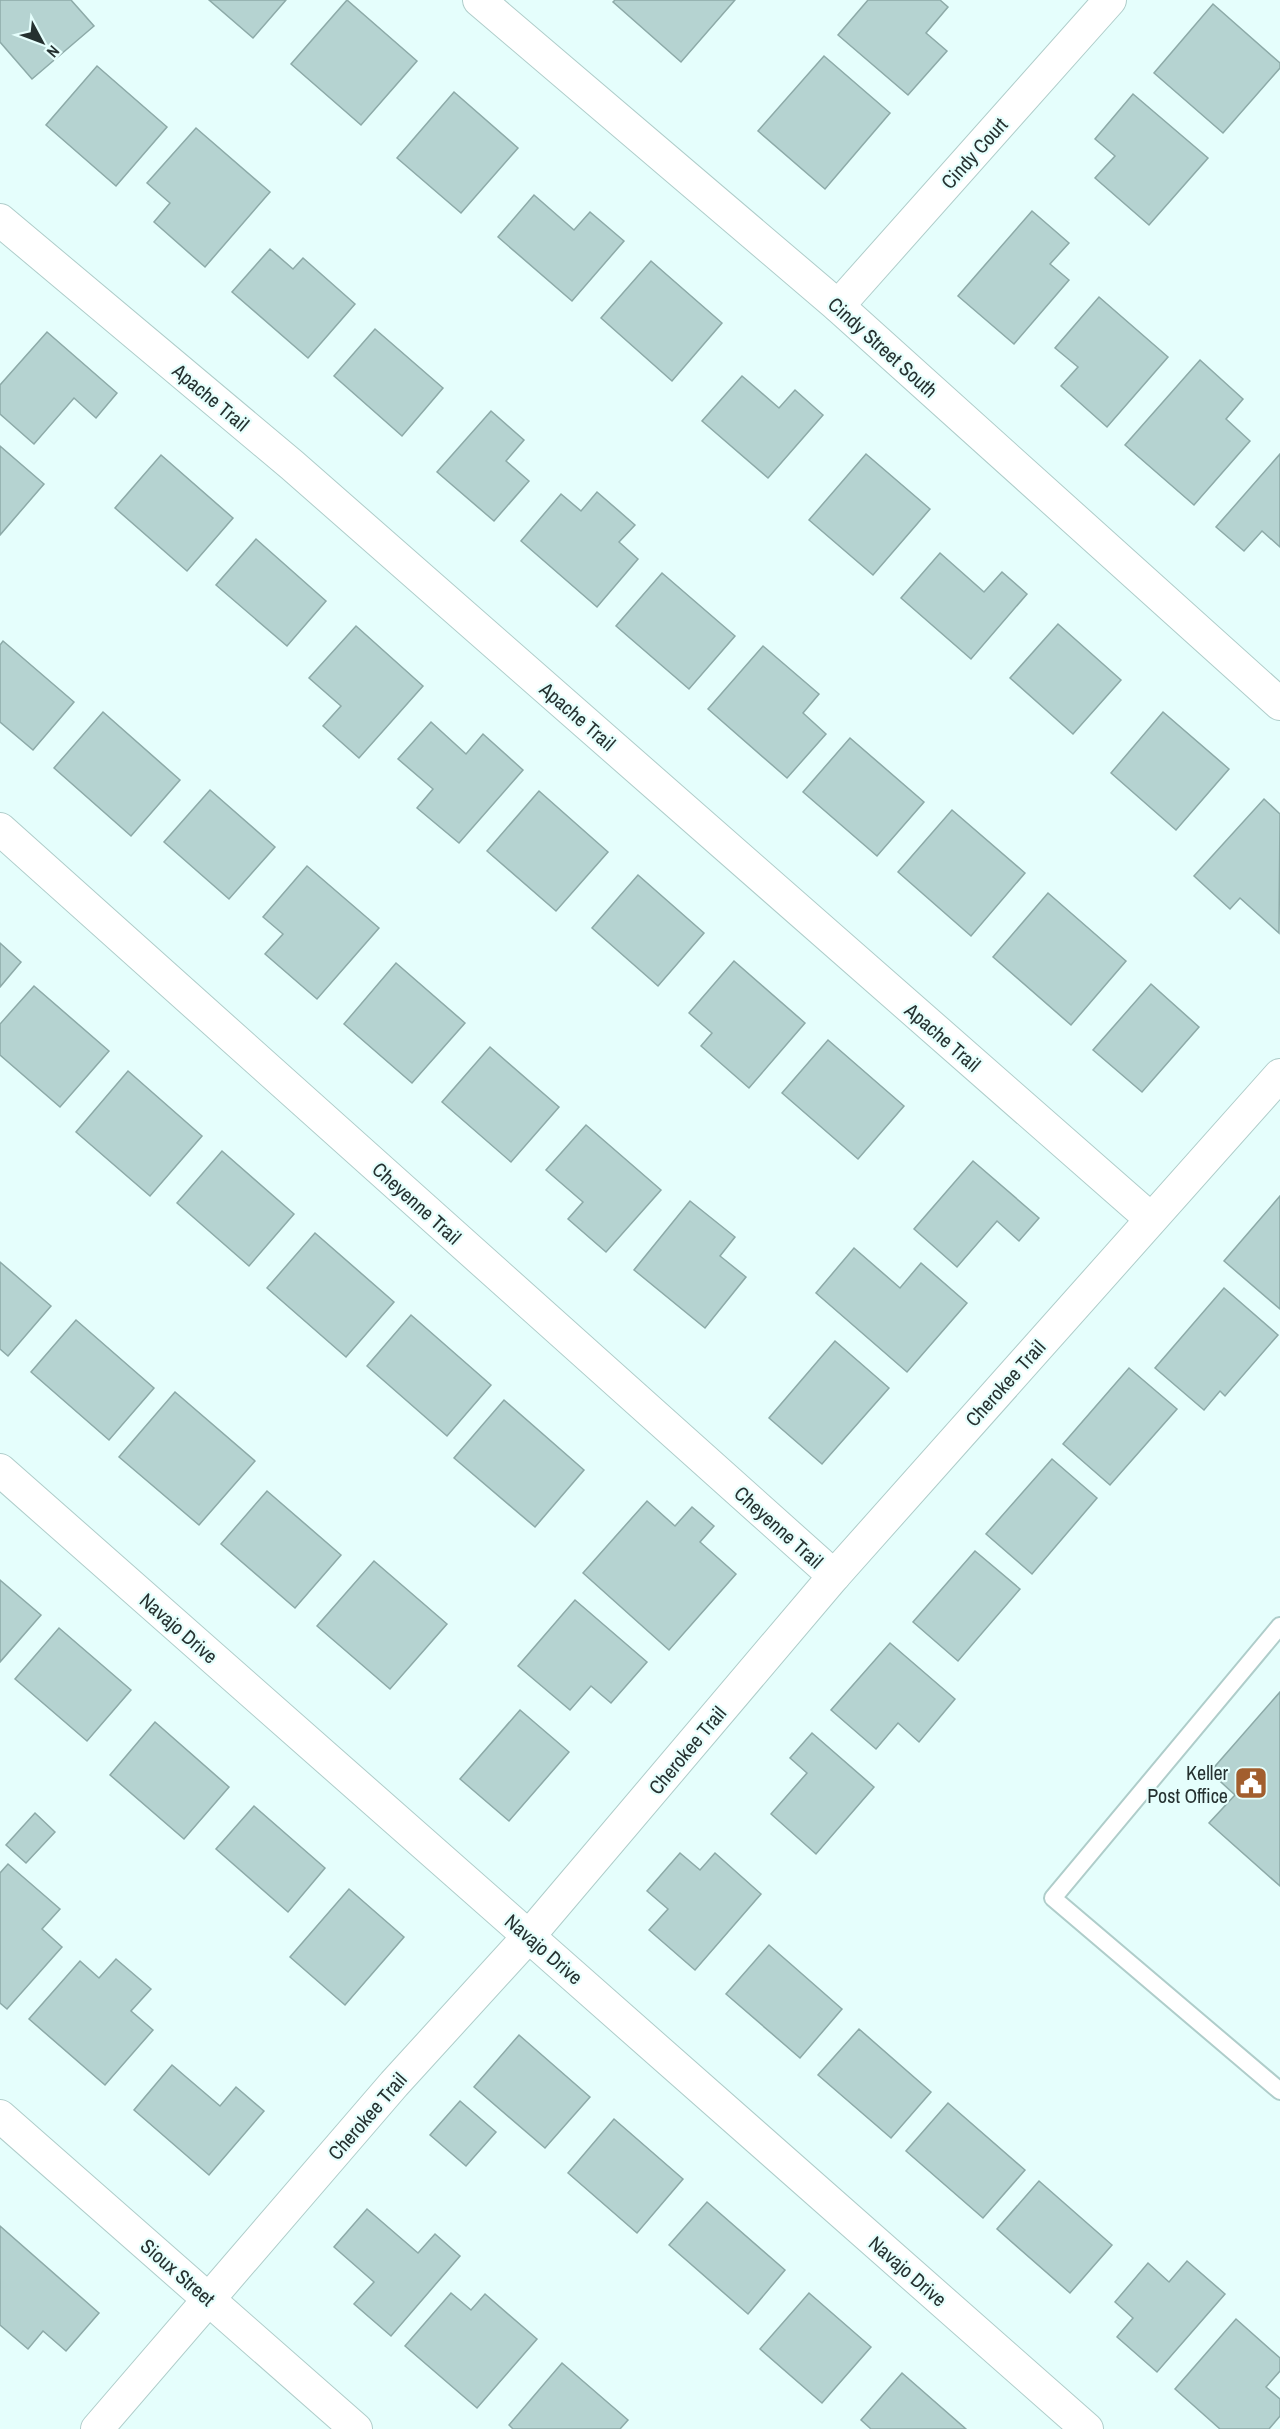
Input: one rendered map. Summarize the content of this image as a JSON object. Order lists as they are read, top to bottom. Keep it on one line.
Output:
{"streets":{"street":["Cindy Court","Cindy Street South","Apache Trail","Cheyenne Trail","Cherokee Trail","Navajo Drive","Sioux Street"]},"crossings":[["Cindy Court","Cindy Street South"],["Apache Trail","Cherokee Trail"],["Cheyenne Trail","Cherokee Trail"],["Cherokee Trail","Navajo Drive"],["Cherokee Trail","Sioux Street"]],"places":{"public building":["Keller Post Office"]},"north":"bottom right"}
